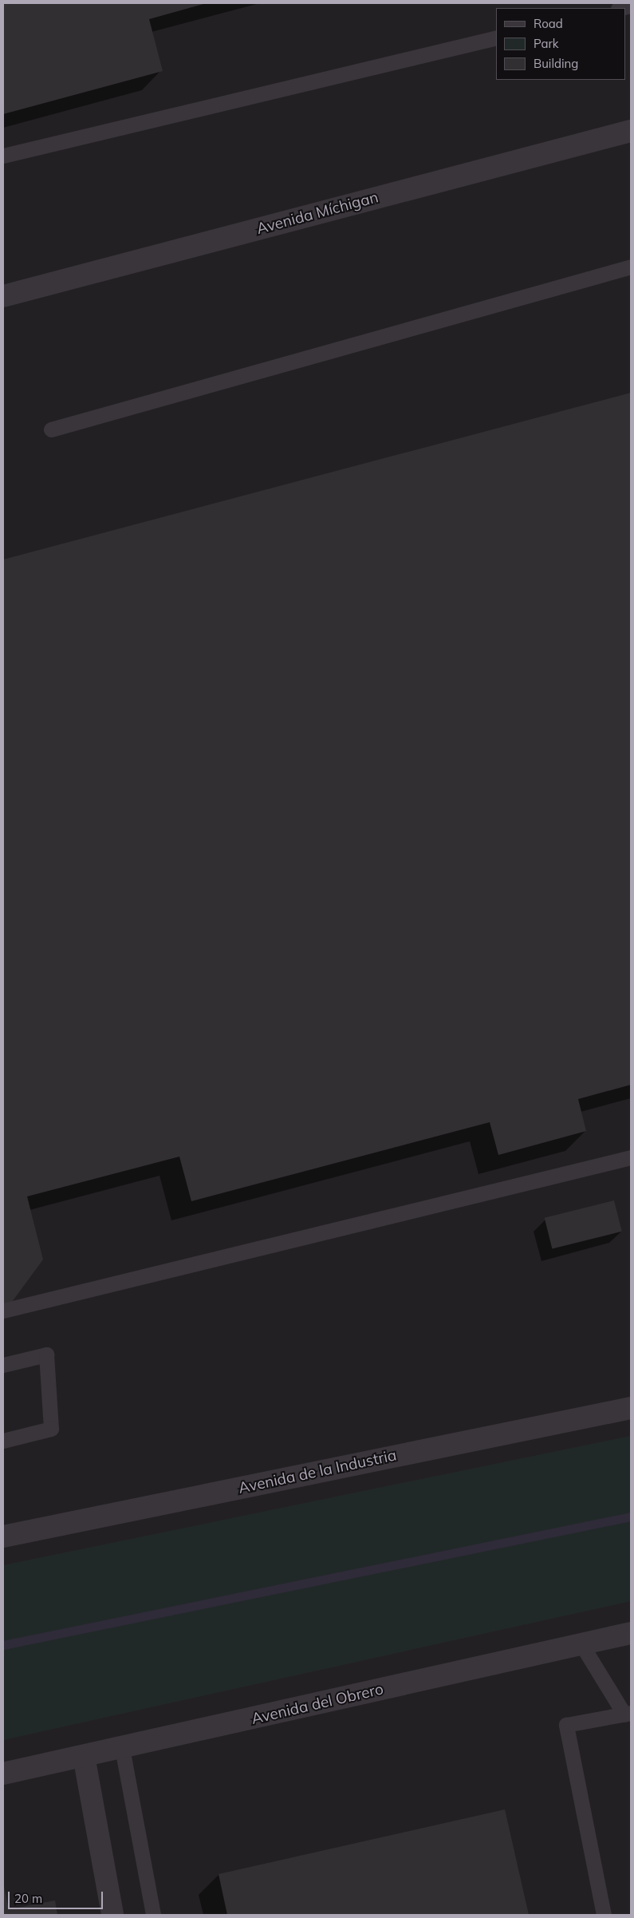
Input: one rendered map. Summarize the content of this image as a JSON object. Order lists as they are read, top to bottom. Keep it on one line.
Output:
{"streets":{"street":["Avenida Míchigan","Avenida de la Industria","Avenida del Obrero"]},"legend":["Road","Park","Building"],"scale_bar":"20 m"}
